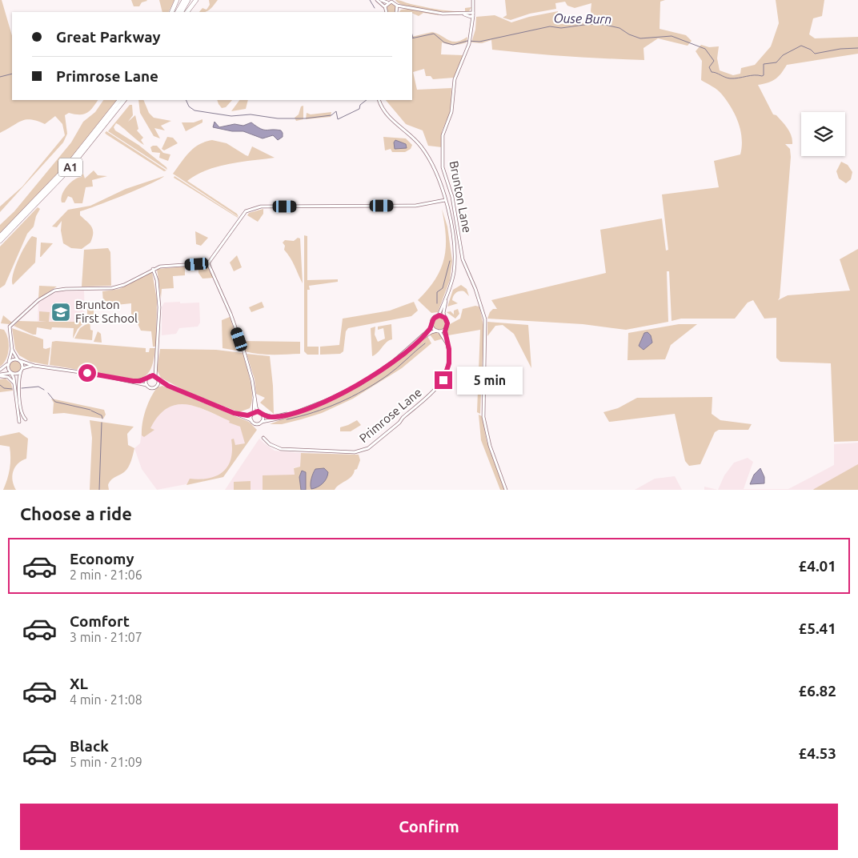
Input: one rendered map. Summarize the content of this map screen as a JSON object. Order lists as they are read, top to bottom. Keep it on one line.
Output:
{"streets":{"highway":["A1"],"street":["Brunton Lane","Primrose Lane"]},"water":["Ouse Burn"],"places":{"school or university":["Brunton First School"]},"page":{"banner":["Great Parkway","Primrose Lane"],"bubble":"5 min","heading":"Choose a ride","list":[{"name":"Economy","note":"2 min · 21:06","value":"£4.01"},{"name":"Comfort","note":"3 min · 21:07","value":"£5.41"},{"name":"XL","note":"4 min · 21:08","value":"£6.82"},{"name":"Black","note":"5 min · 21:09","value":"£4.53"}],"buttons":"Confirm"}}
